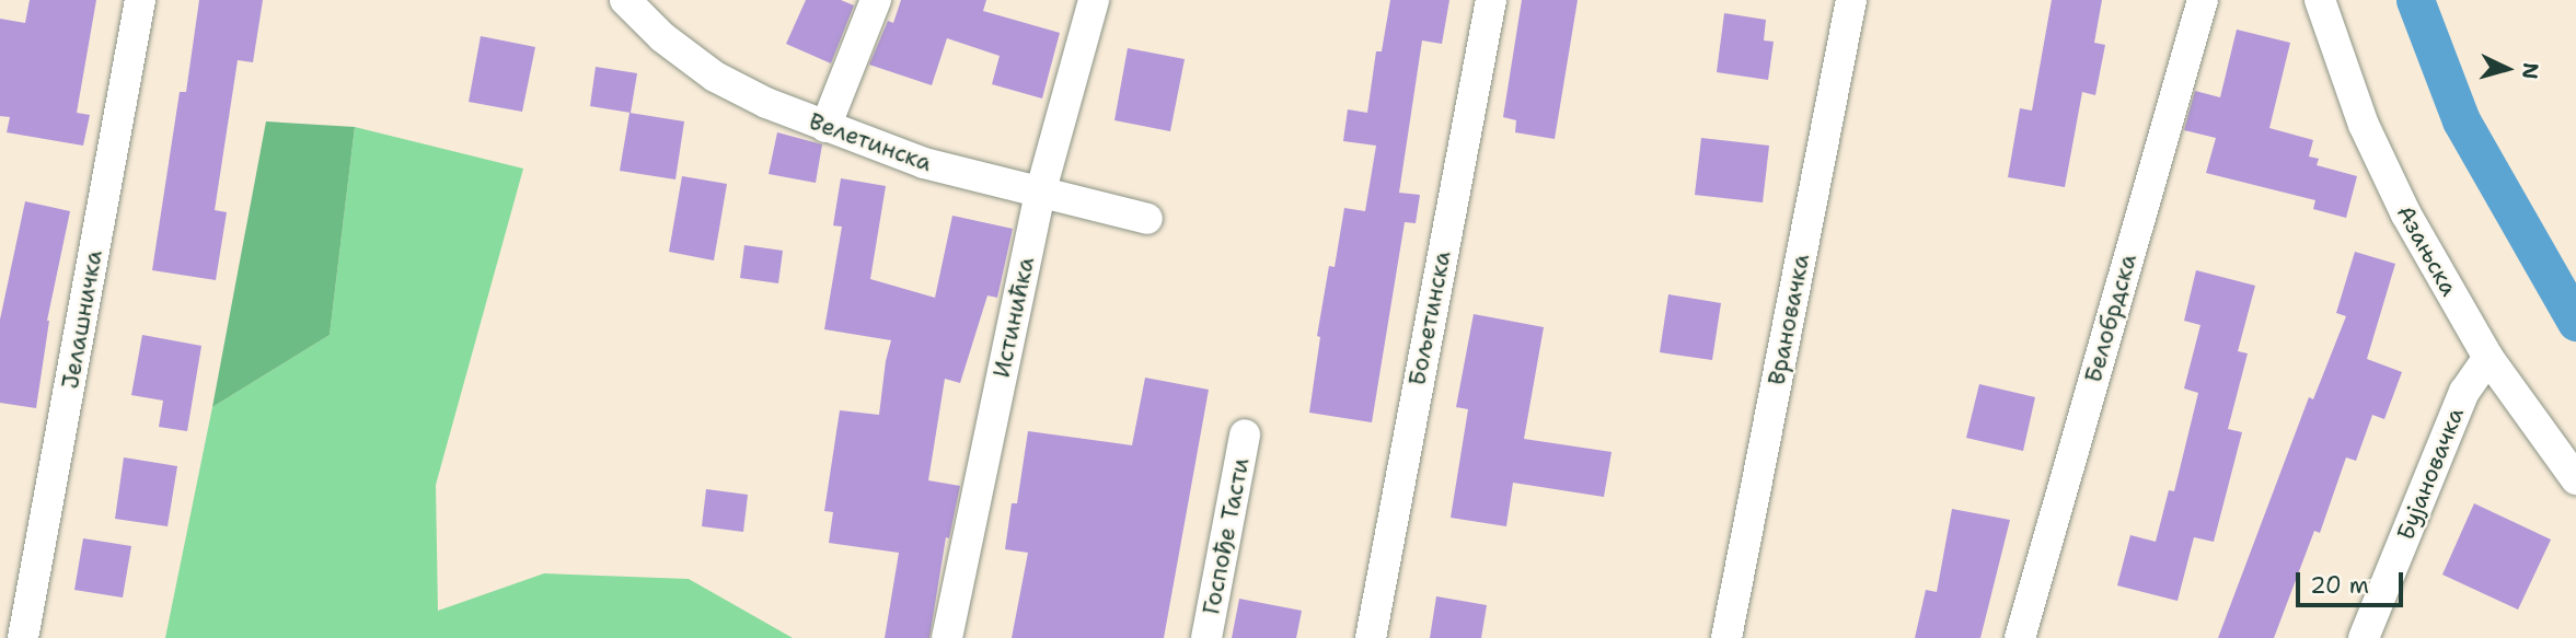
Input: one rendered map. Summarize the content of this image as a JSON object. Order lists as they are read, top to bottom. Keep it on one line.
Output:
{"streets":{"street":["Велетинска","Азањска","Истинићка","Бољетинска","Белобрдска","Јелашничка","Врановачка","Бујановачка","Госпође Тасти"]},"crossings":[["Велетинска","Истинићка"],["Азањска","Бујановачка"]],"scale_bar":"20 m","north":"right"}
